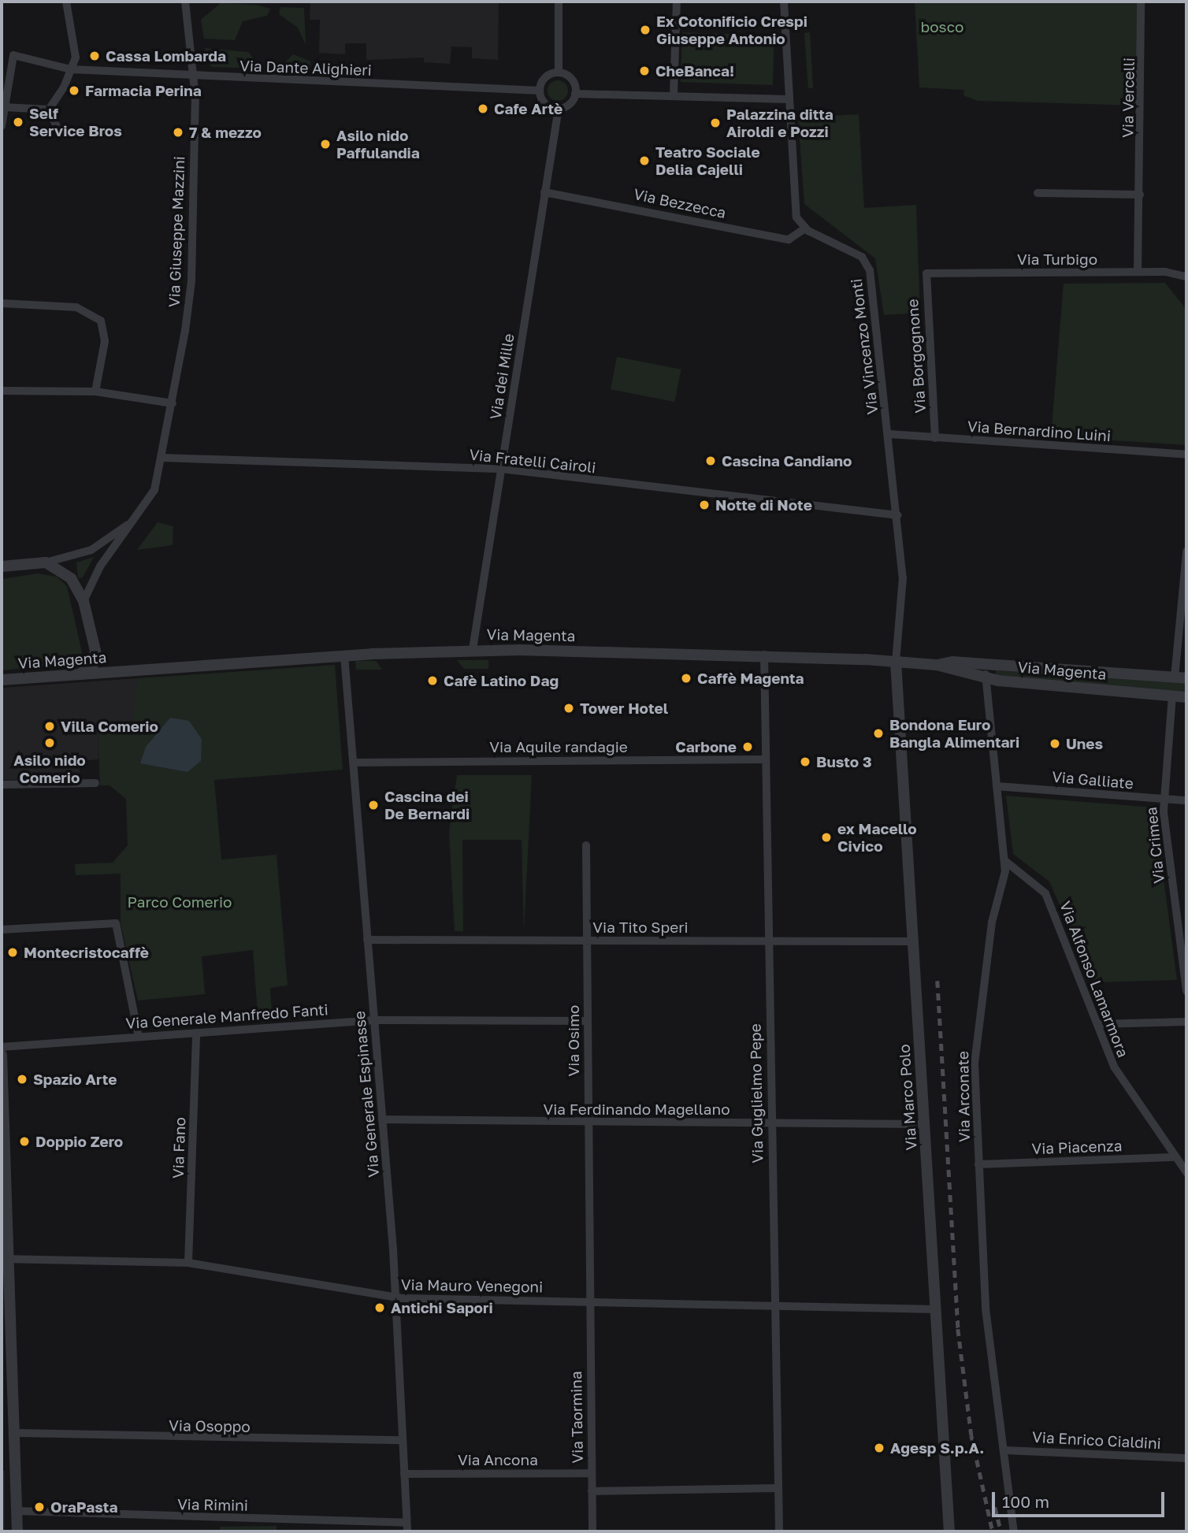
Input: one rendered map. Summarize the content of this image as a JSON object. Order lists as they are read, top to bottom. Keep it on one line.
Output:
{"streets":{"street":["Via Dante Alighieri","Via Vercelli","Via Bezzecca","Via Giuseppe Mazzini","Via Turbigo","Via Vincenzo Monti","Via Borgognone","Via dei Mille","Via Bernardino Luini","Via Fratelli Cairoli","Via Magenta","Via Aquile randagie","Via Galliate","Via Crimea","Via Tito Speri","Via Alfonso Lamarmora","Via Generale Manfredo Fanti","Via Osimo","Via Guglielmo Pepe","Via Generale Espinasse","Via Arconate","Via Marco Polo","Via Ferdinando Magellano","Via Piacenza","Via Fano","Via Mauro Venegoni","Via Taormina","Via Osoppo","Via Enrico Cialdini","Via Ancona","Via Rimini"]},"crossings":[["Via Dante Alighieri","Via Giuseppe Mazzini"],["Via Dante Alighieri","Via dei Mille"],["Via Vercelli","Via Turbigo"],["Via Bezzecca","Via Vincenzo Monti"],["Via Bezzecca","Via dei Mille"],["Via Giuseppe Mazzini","Via Fratelli Cairoli"],["Via Turbigo","Via Borgognone"],["Via Vincenzo Monti","Via Bernardino Luini"],["Via Vincenzo Monti","Via Fratelli Cairoli"],["Via Vincenzo Monti","Via Magenta"],["Via Vincenzo Monti","Via Marco Polo"],["Via Borgognone","Via Bernardino Luini"],["Via dei Mille","Via Fratelli Cairoli"],["Via dei Mille","Via Magenta"],["Via Magenta","Via Crimea"],["Via Magenta","Via Guglielmo Pepe"],["Via Magenta","Via Generale Espinasse"],["Via Magenta","Via Arconate"],["Via Magenta","Via Marco Polo"],["Via Aquile randagie","Via Guglielmo Pepe"],["Via Aquile randagie","Via Generale Espinasse"],["Via Galliate","Via Crimea"],["Via Galliate","Via Arconate"],["Via Tito Speri","Via Osimo"],["Via Tito Speri","Via Guglielmo Pepe"],["Via Tito Speri","Via Generale Espinasse"],["Via Tito Speri","Via Marco Polo"],["Via Alfonso Lamarmora","Via Arconate"],["Via Alfonso Lamarmora","Via Piacenza"],["Via Generale Manfredo Fanti","Via Osimo"],["Via Generale Manfredo Fanti","Via Generale Espinasse"],["Via Generale Manfredo Fanti","Via Fano"],["Via Osimo","Via Ferdinando Magellano"],["Via Osimo","Via Mauro Venegoni"],["Via Osimo","Via Taormina"],["Via Guglielmo Pepe","Via Ferdinando Magellano"],["Via Guglielmo Pepe","Via Mauro Venegoni"],["Via Generale Espinasse","Via Ferdinando Magellano"],["Via Generale Espinasse","Via Mauro Venegoni"],["Via Generale Espinasse","Via Osoppo"],["Via Generale Espinasse","Via Ancona"],["Via Generale Espinasse","Via Rimini"],["Via Arconate","Via Piacenza"],["Via Arconate","Via Enrico Cialdini"],["Via Marco Polo","Via Ferdinando Magellano"],["Via Marco Polo","Via Mauro Venegoni"],["Via Fano","Via Mauro Venegoni"],["Via Mauro Venegoni","Via Taormina"],["Via Taormina","Via Ancona"]],"parks":["bosco","Parco Comerio"],"places":["Ex Cotonificio Crespi Giuseppe Antonio","Cassa Lombarda","CheBanca!","Farmacia Perina","Cafe Artè","Self Service Bros","Palazzina ditta Airoldi e Pozzi","7 & mezzo","Asilo nido Paffulandia","Teatro Sociale Delia Cajelli","Cascina Candiano","Notte di Note","Caffè Magenta","Cafè Latino Dag","Tower Hotel","Villa Comerio","Bondona Euro Bangla Alimentari","Asilo nido Comerio","Unes","Carbone","Busto 3","Cascina dei De Bernardi","ex Macello Civico","Montecristocaffè","Spazio Arte","Doppio Zero","Antichi Sapori","Agesp S.p.A.","OraPasta"],"scale_bar":"100 m"}
